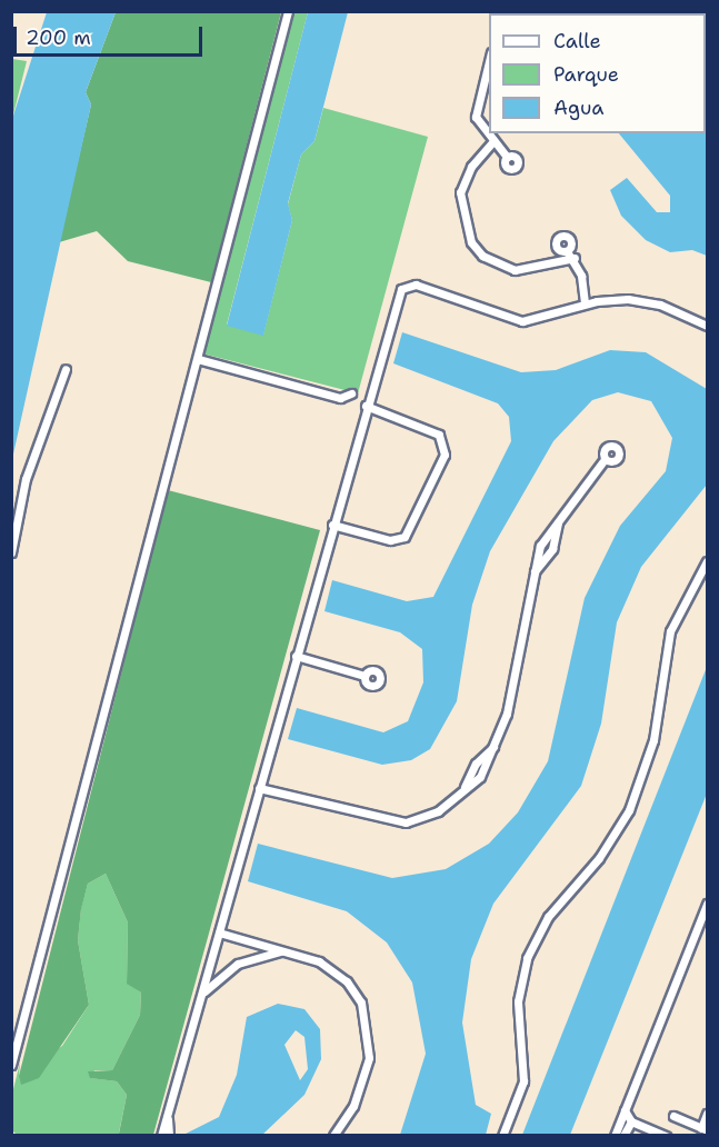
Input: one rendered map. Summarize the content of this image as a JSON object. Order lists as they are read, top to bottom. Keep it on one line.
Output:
{"legend":["Calle","Parque","Agua"],"scale_bar":"200 m"}
